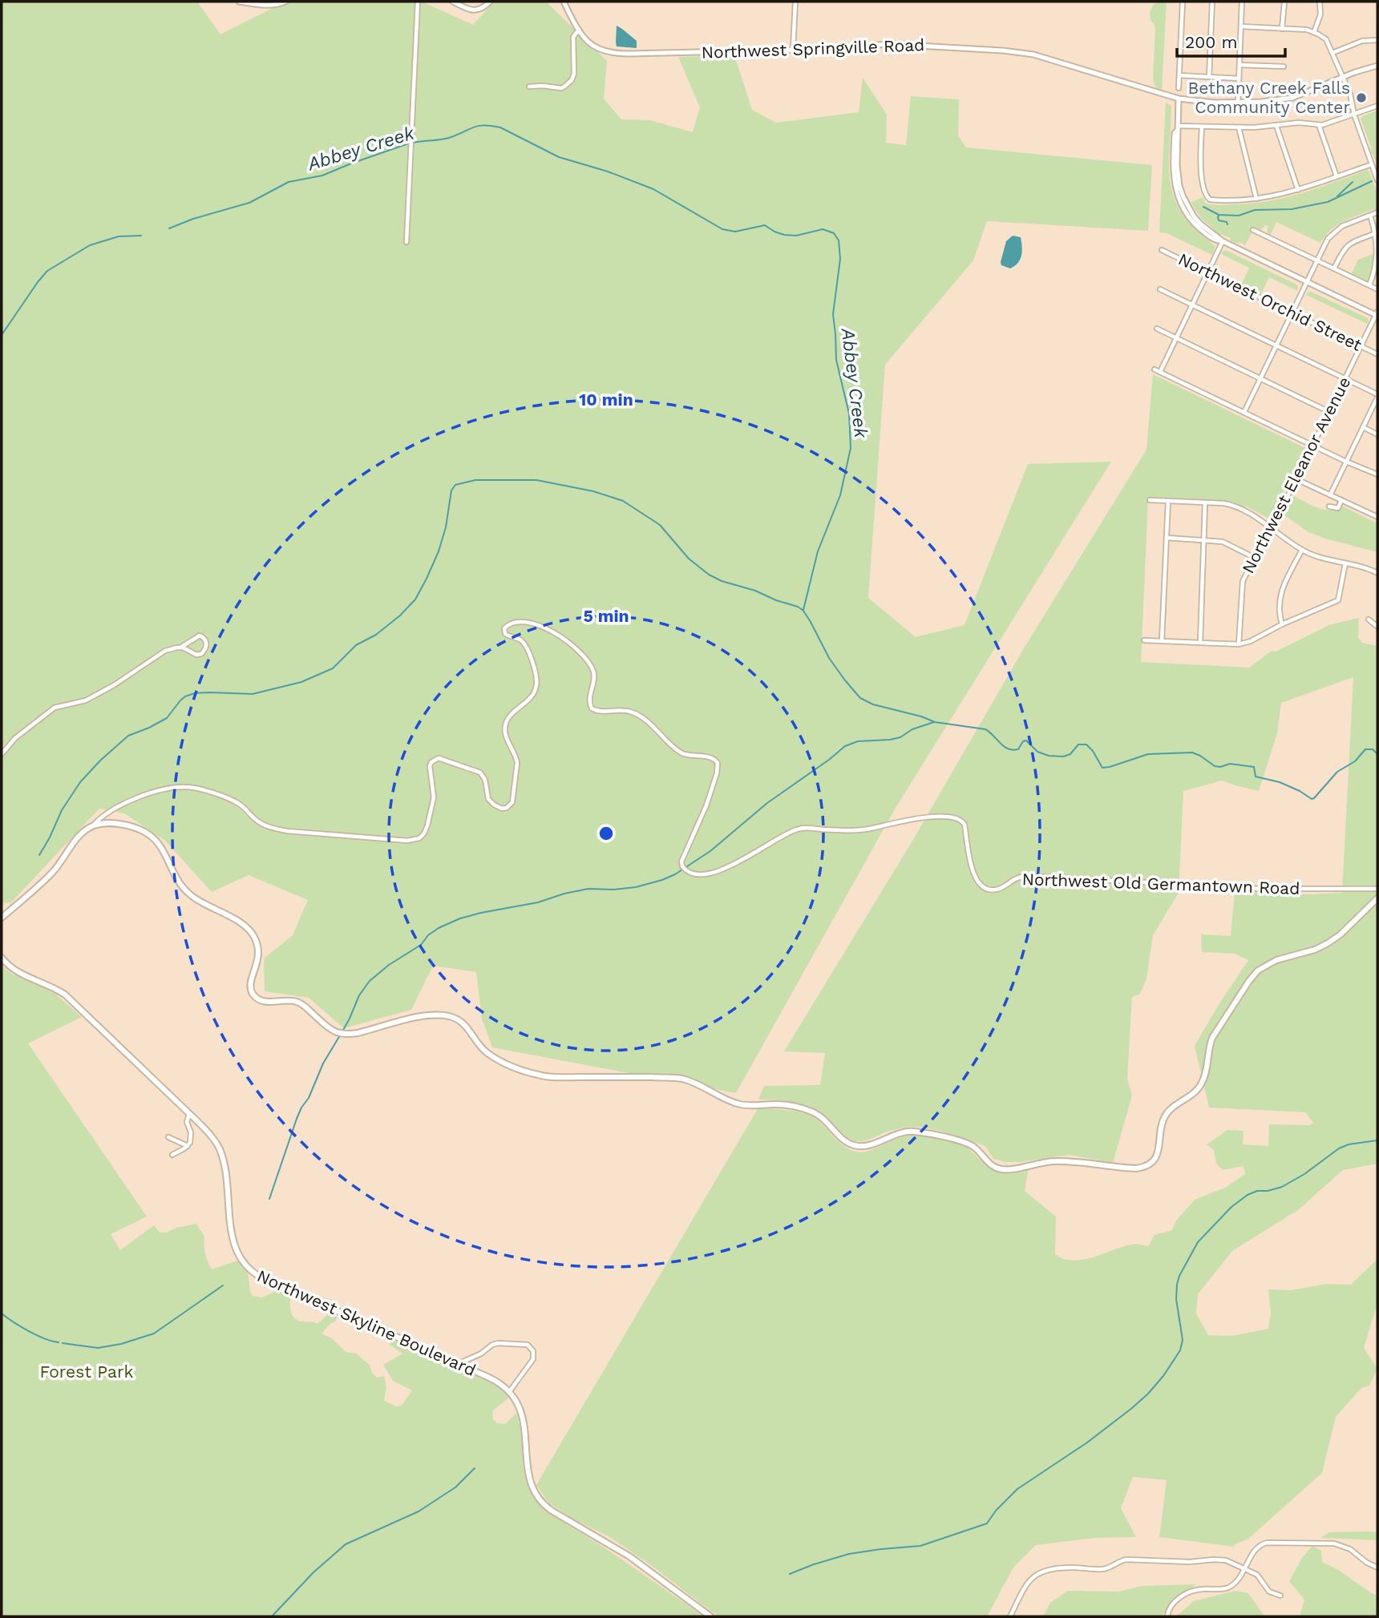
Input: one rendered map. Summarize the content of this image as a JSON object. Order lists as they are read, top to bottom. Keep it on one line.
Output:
{"streets":{"main road":["Northwest Skyline Boulevard"],"street":["Northwest Springville Road","Northwest Orchid Street","Northwest Eleanor Avenue","Northwest Old Germantown Road"]},"crossings":[["Northwest Orchid Street","Northwest Eleanor Avenue"]],"water":["Abbey Creek"],"parks":["Forest Park"],"places":["Bethany Creek Falls Community Center"],"scale_bar":"200 m","rings":["10 min","5 min"]}
